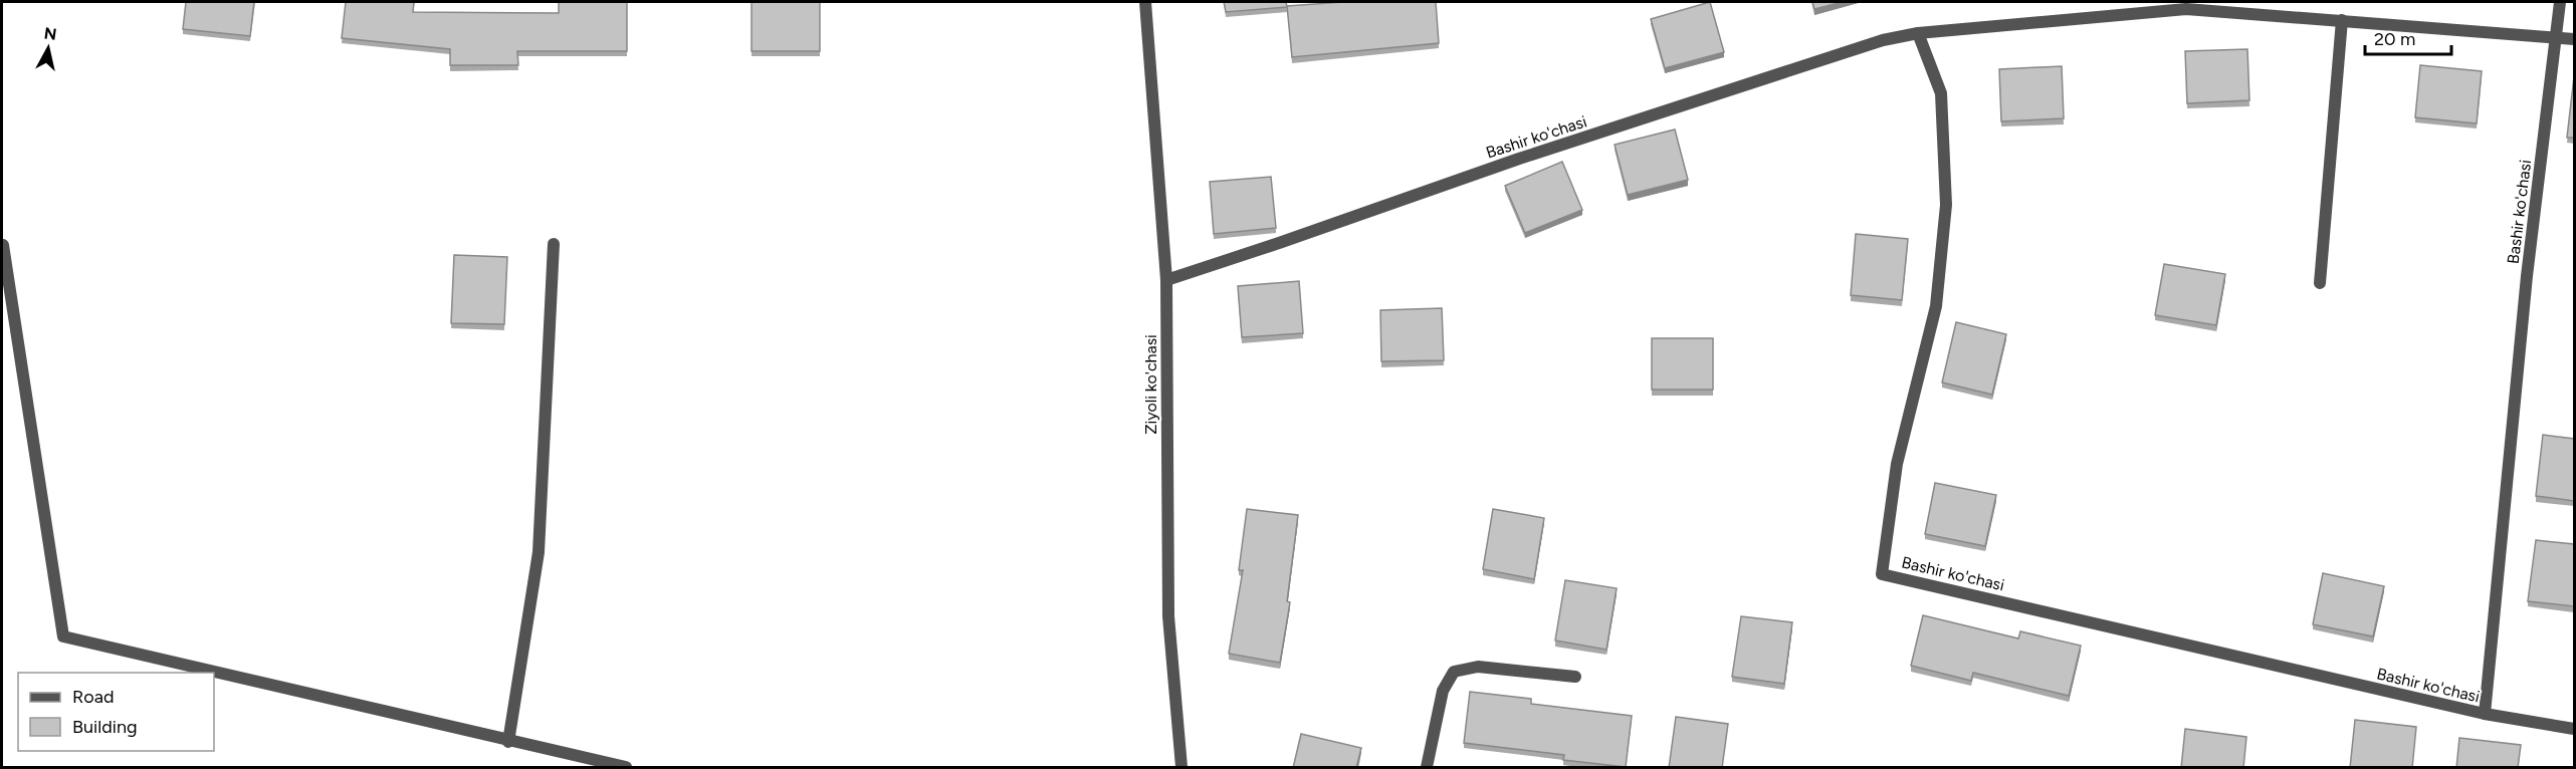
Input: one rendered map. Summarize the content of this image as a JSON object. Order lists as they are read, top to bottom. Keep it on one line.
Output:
{"streets":{"street":["Bashir ko'chasi","Ziyoli ko'chasi"]},"crossings":[["Bashir ko'chasi","Ziyoli ko'chasi"]],"legend":["Road","Building"],"scale_bar":"20 m","north":"top"}
